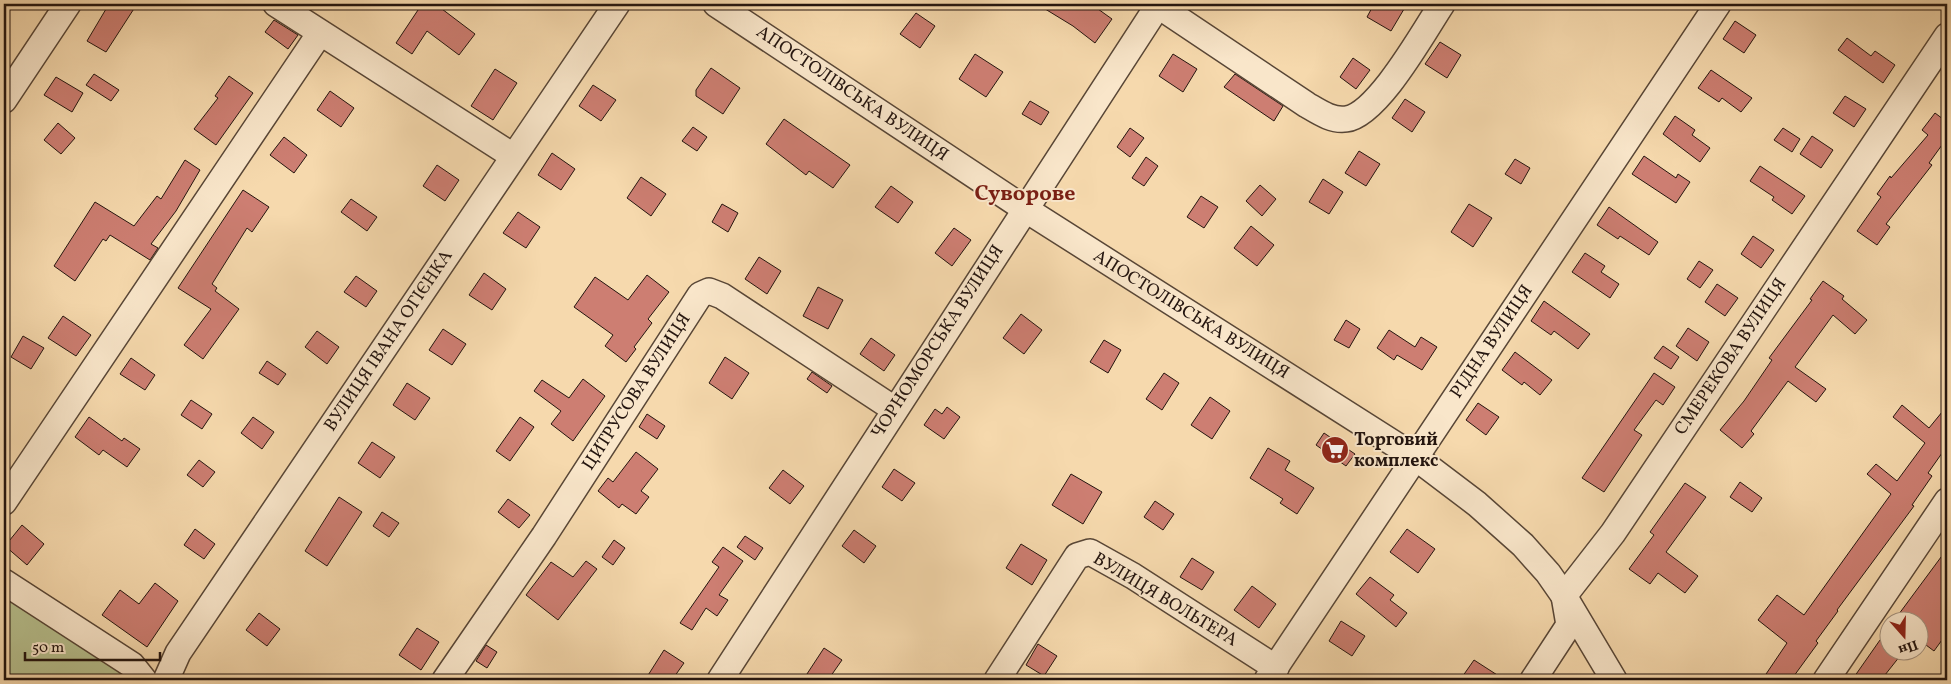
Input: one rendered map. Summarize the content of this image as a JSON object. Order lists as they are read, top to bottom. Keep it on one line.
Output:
{"streets":{"street":["АПОСТОЛІВСЬКА ВУЛИЦЯ","ВУЛИЦЯ ІВАНА ОГІЄНКА","ЧОРНОМОРСЬКА ВУЛИЦЯ","РІДНА ВУЛИЦЯ","СМЕРЕКОВА ВУЛИЦЯ","ЦИТРУСОВА ВУЛИЦЯ","ВУЛИЦЯ ВОЛЬТЕРА"]},"crossings":[["АПОСТОЛІВСЬКА ВУЛИЦЯ","ЧОРНОМОРСЬКА ВУЛИЦЯ"],["АПОСТОЛІВСЬКА ВУЛИЦЯ","РІДНА ВУЛИЦЯ"],["АПОСТОЛІВСЬКА ВУЛИЦЯ","СМЕРЕКОВА ВУЛИЦЯ"],["ЧОРНОМОРСЬКА ВУЛИЦЯ","ЦИТРУСОВА ВУЛИЦЯ"],["РІДНА ВУЛИЦЯ","ВУЛИЦЯ ВОЛЬТЕРА"]],"districts":["Суворове"],"places":{"supermarket":["Торговий комплекс"]},"scale_bar":"50 m","north":"bottom"}
